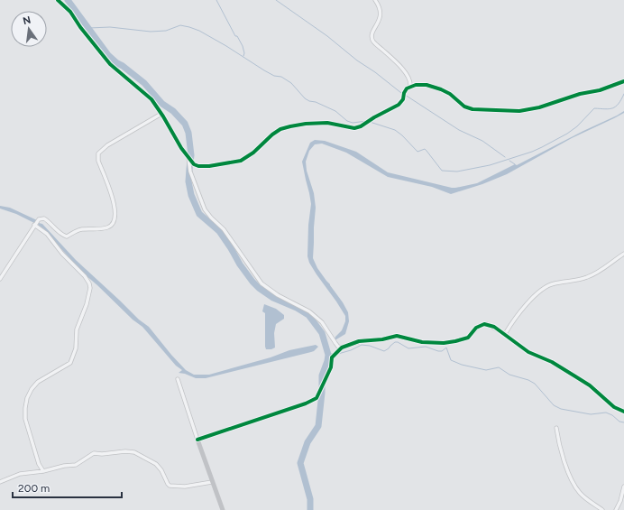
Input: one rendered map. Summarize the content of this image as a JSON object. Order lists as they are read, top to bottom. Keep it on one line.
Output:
{"scale_bar":"200 m","north":"top"}
